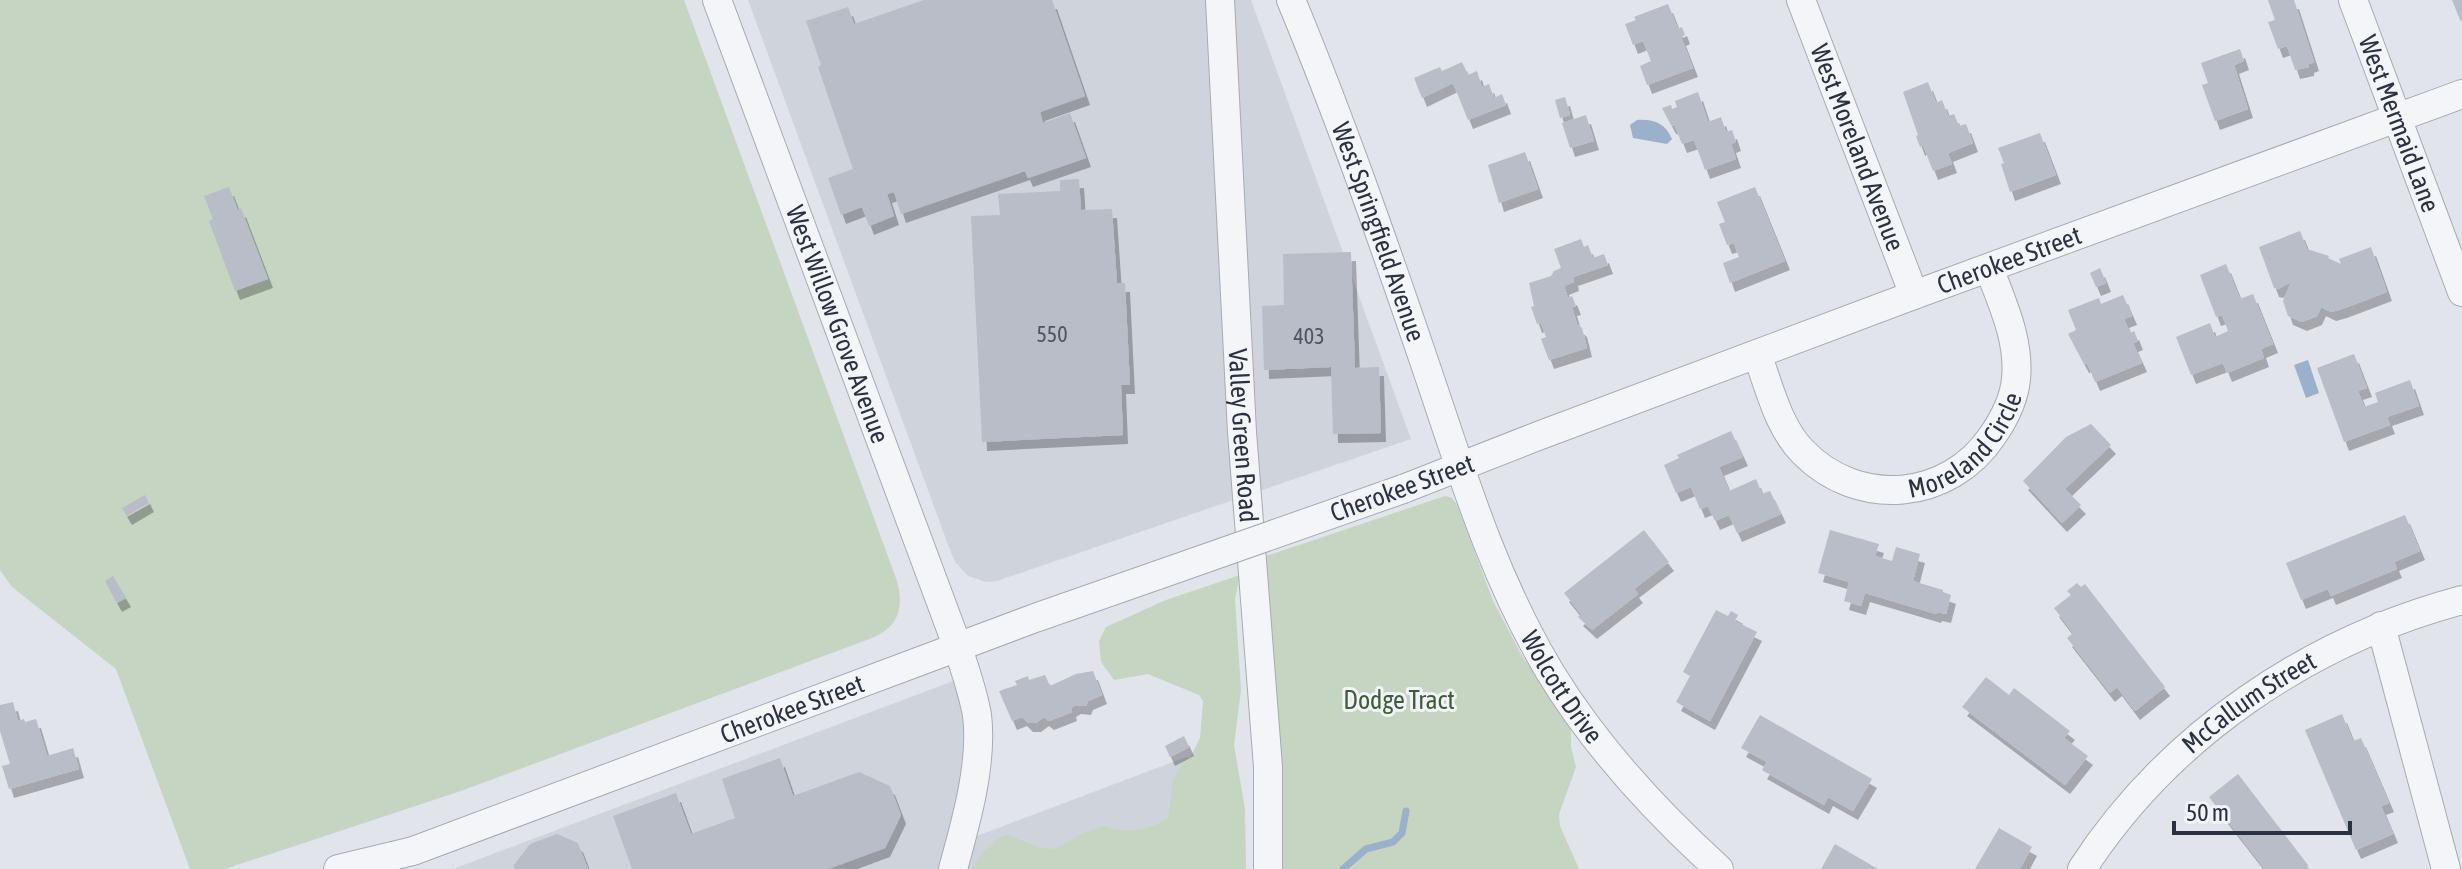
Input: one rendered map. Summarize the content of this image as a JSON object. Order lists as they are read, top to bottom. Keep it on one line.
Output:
{"streets":{"street":["West Mermaid Lane","West Moreland Avenue","West Springfield Avenue","Cherokee Street","West Willow Grove Avenue","Valley Green Road","Moreland Circle","Wolcott Drive","McCallum Street"]},"crossings":[["West Mermaid Lane","Cherokee Street"],["West Moreland Avenue","Cherokee Street"],["West Springfield Avenue","Cherokee Street"],["West Springfield Avenue","Wolcott Drive"],["Cherokee Street","West Willow Grove Avenue"],["Cherokee Street","Moreland Circle"],["Cherokee Street","Wolcott Drive"]],"parks":["Dodge Tract"],"house_numbers":["550","403"],"scale_bar":"50 m"}
